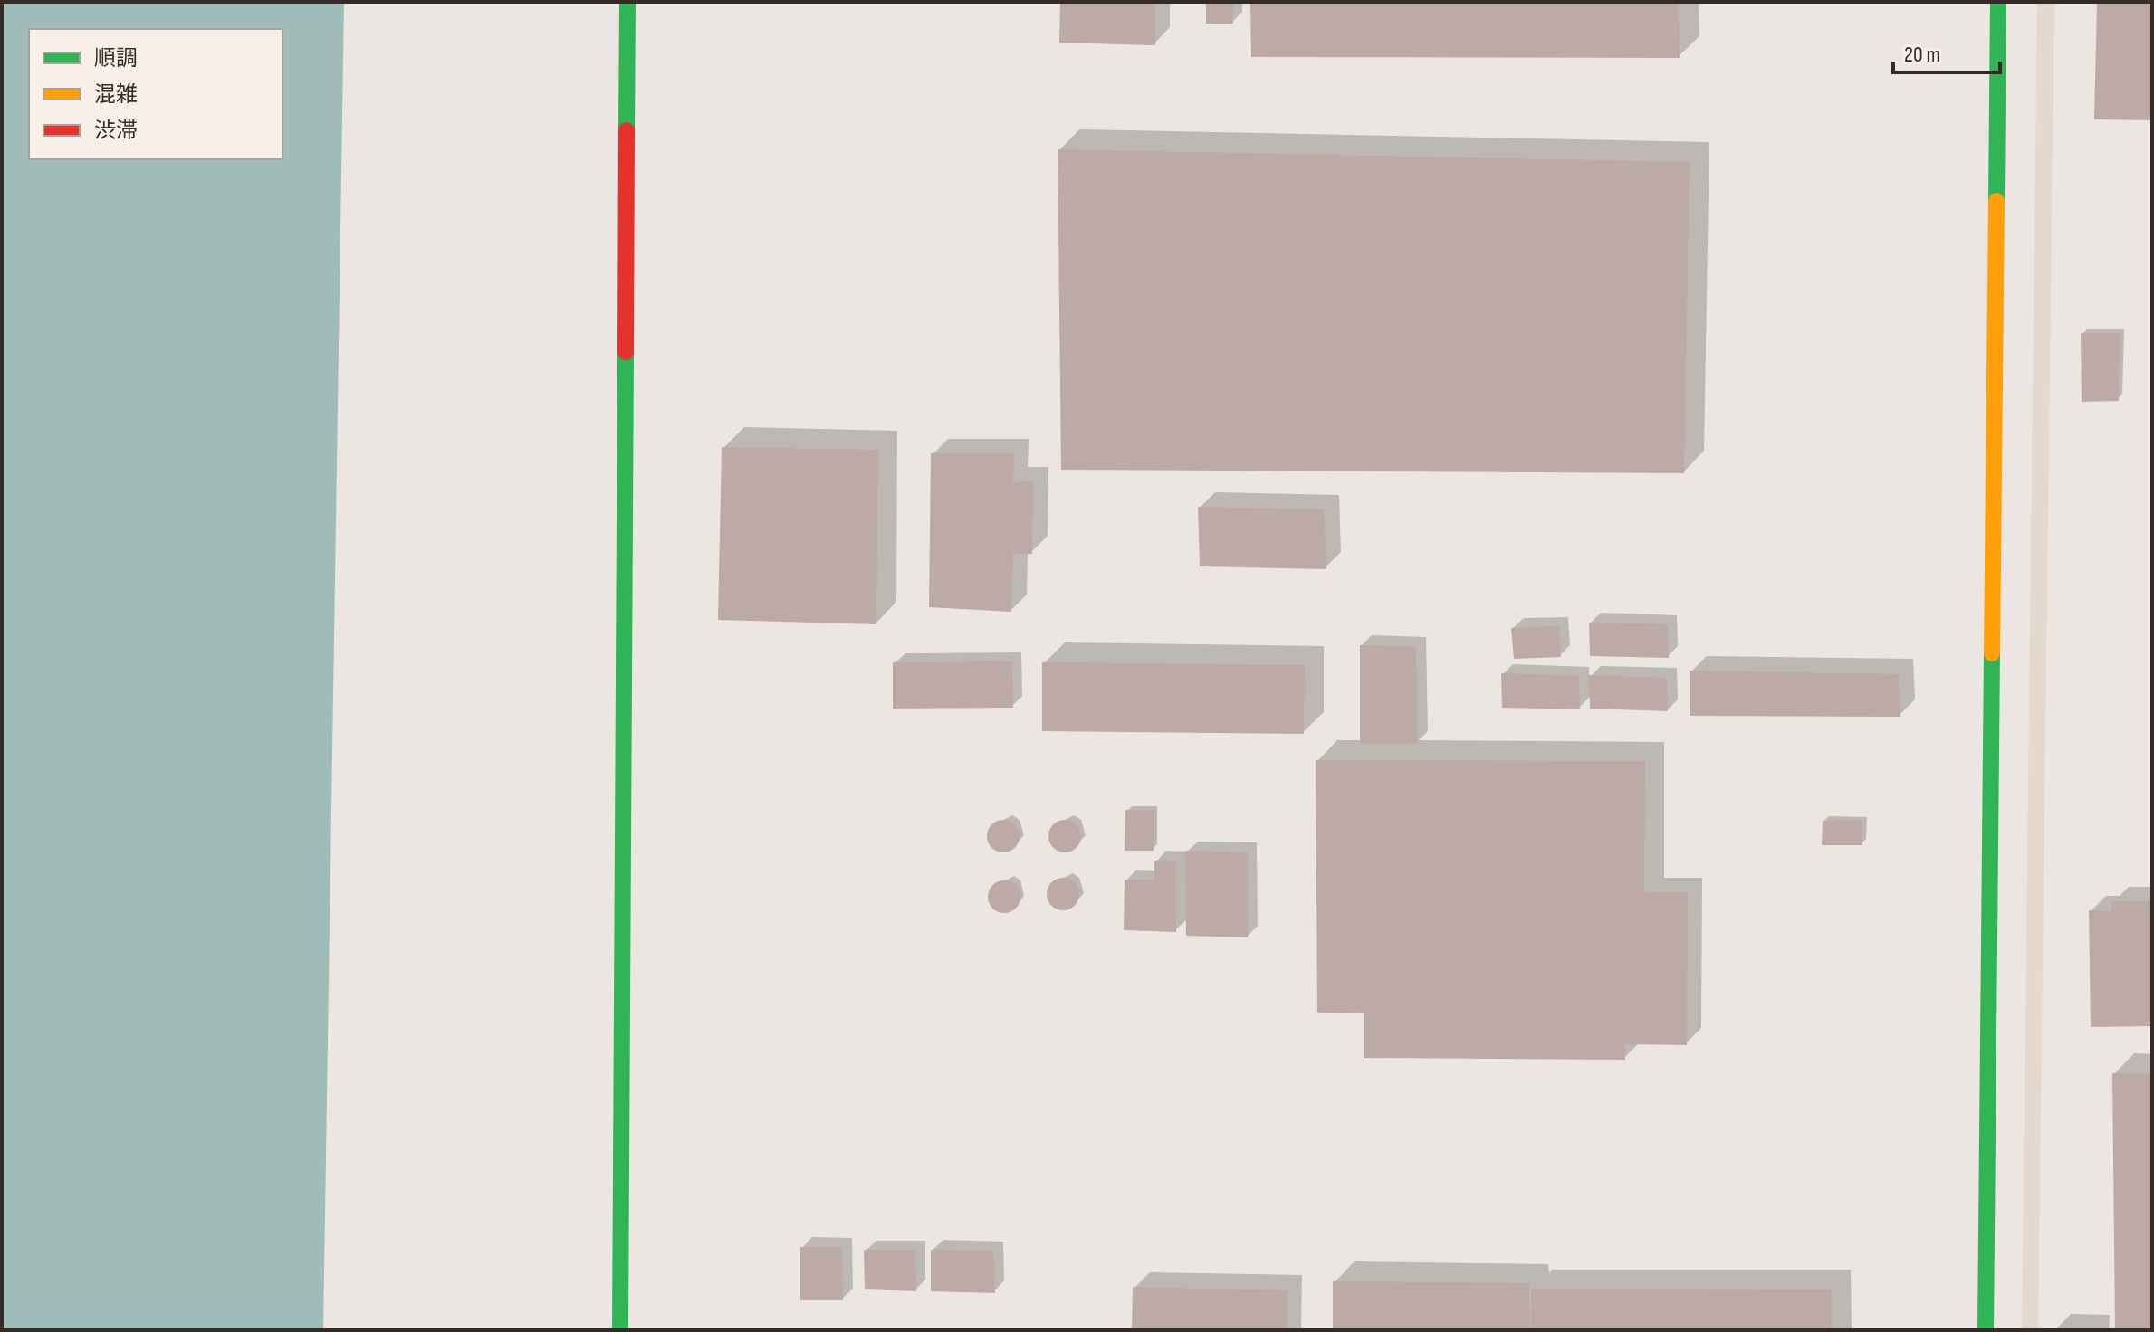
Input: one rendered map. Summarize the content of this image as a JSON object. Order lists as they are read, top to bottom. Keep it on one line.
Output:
{"legend":["順調","混雑","渋滞"],"scale_bar":"20 m"}
